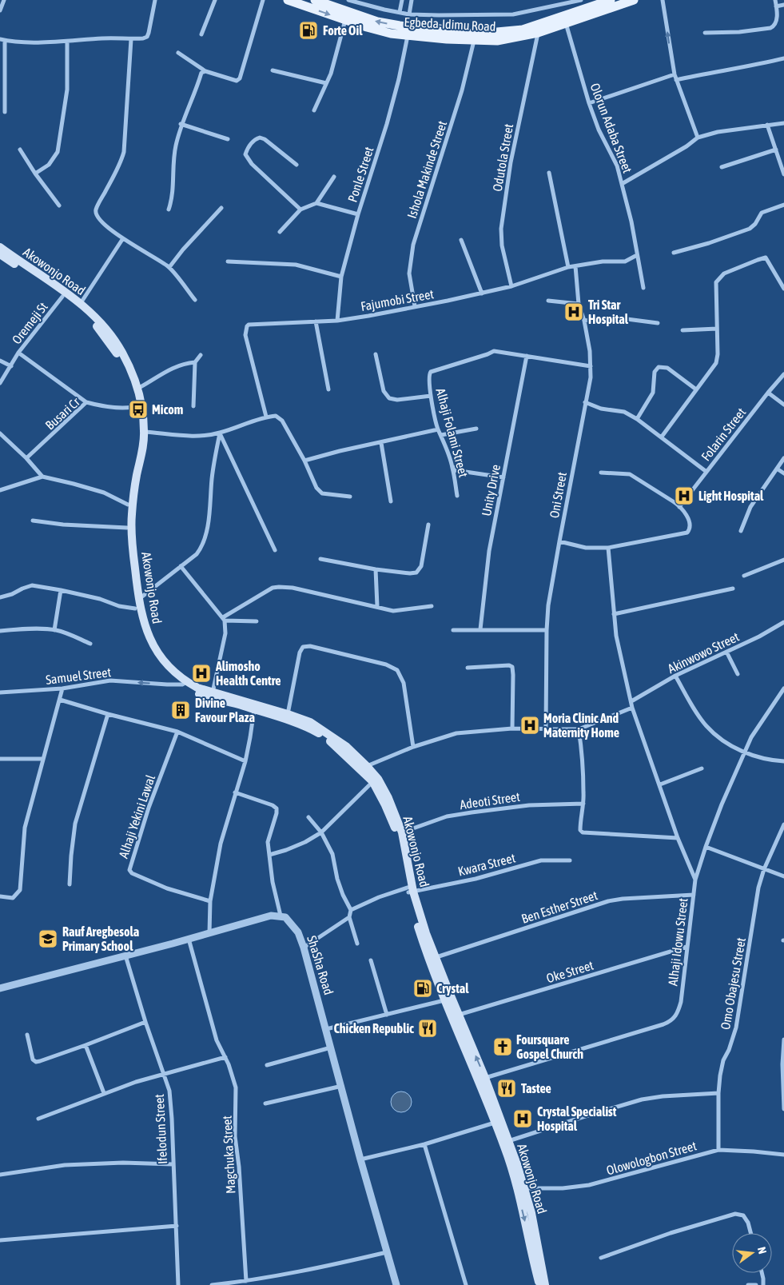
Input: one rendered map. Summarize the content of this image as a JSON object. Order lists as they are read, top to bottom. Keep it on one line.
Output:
{"streets":{"main road":["Egbeda-Idimu Road","Akowonjo Road"],"street":["Olorun Adaba Street","Odutola Street","Ishola Makinde Street","Ponle Street","Fajumobi Street","Oremeji St","Busari Cr","Alhaji Folami Street","Folarin Street","Unity Drive","Oni Street","Akinwowo Street","Samuel Street","Adeoti Street","Alhaji Yekini Lawal","Kwara Street","Ben Esther Street","Alhaji Idowu Street","ShaSha Road","Oke Street","Omo Obajesu Street","Ifelodun Street","Magchuka Street","Olowologbon Street"]},"crossings":[["Egbeda-Idimu Road","Olorun Adaba Street"],["Egbeda-Idimu Road","Odutola Street"],["Egbeda-Idimu Road","Ishola Makinde Street"],["Egbeda-Idimu Road","Ponle Street"],["Olorun Adaba Street","Fajumobi Street"],["Odutola Street","Fajumobi Street"],["Ishola Makinde Street","Fajumobi Street"],["Ponle Street","Fajumobi Street"],["Akowonjo Road","Oremeji St"],["Akowonjo Road","Busari Cr"],["Akowonjo Road","Samuel Street"],["Akowonjo Road","Adeoti Street"],["Akowonjo Road","Kwara Street"],["Akowonjo Road","Ben Esther Street"],["Akowonjo Road","Alhaji Idowu Street"],["Akowonjo Road","Oke Street"],["Akowonjo Road","Olowologbon Street"],["Fajumobi Street","Oni Street"],["Alhaji Folami Street","Unity Drive"],["Alhaji Folami Street","Oni Street"],["Ben Esther Street","Alhaji Idowu Street"],["Alhaji Idowu Street","Oke Street"],["Omo Obajesu Street","Olowologbon Street"]],"places":{"fuel station":["Forte Oil","Crystal"],"hospital":["Tri Star Hospital","Light Hospital","Alimosho Health Centre","Moria Clinic And Maternity Home","Crystal Specialist Hospital"],"bus stop":["Micom"],"building":["Divine Favour Plaza"],"school or university":["Rauf Aregbesola Primary School"],"restaurant":["Chicken Republic","Tastee"],"church":["Foursquare Gospel Church"]},"north":"right"}
